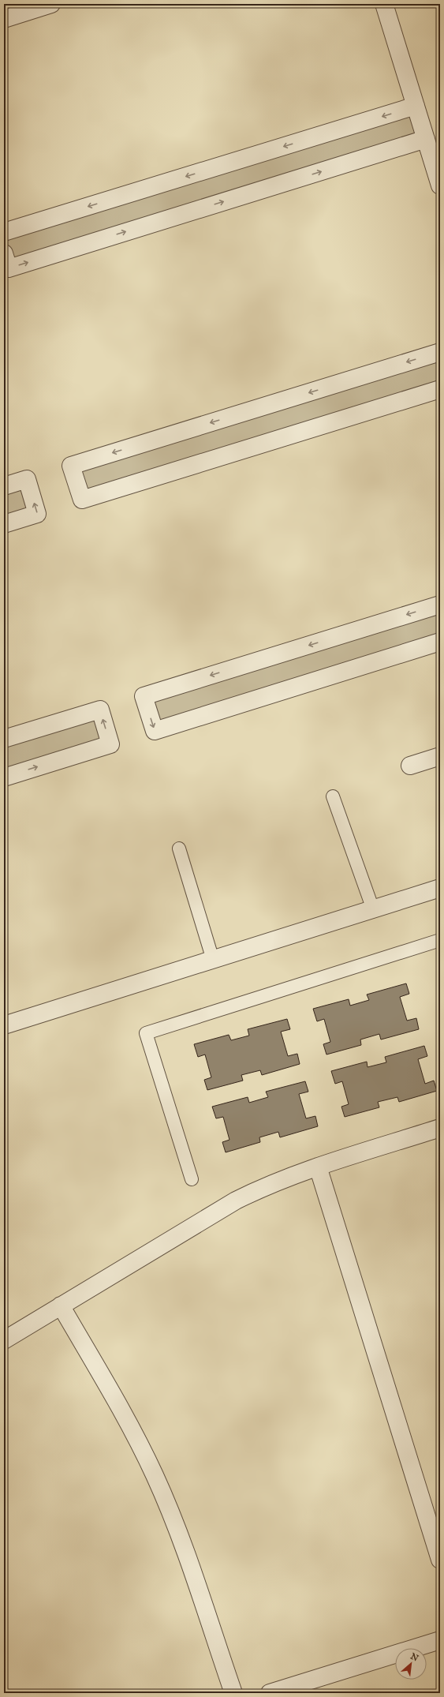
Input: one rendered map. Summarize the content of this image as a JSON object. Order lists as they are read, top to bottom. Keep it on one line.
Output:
{"north":"top right"}
